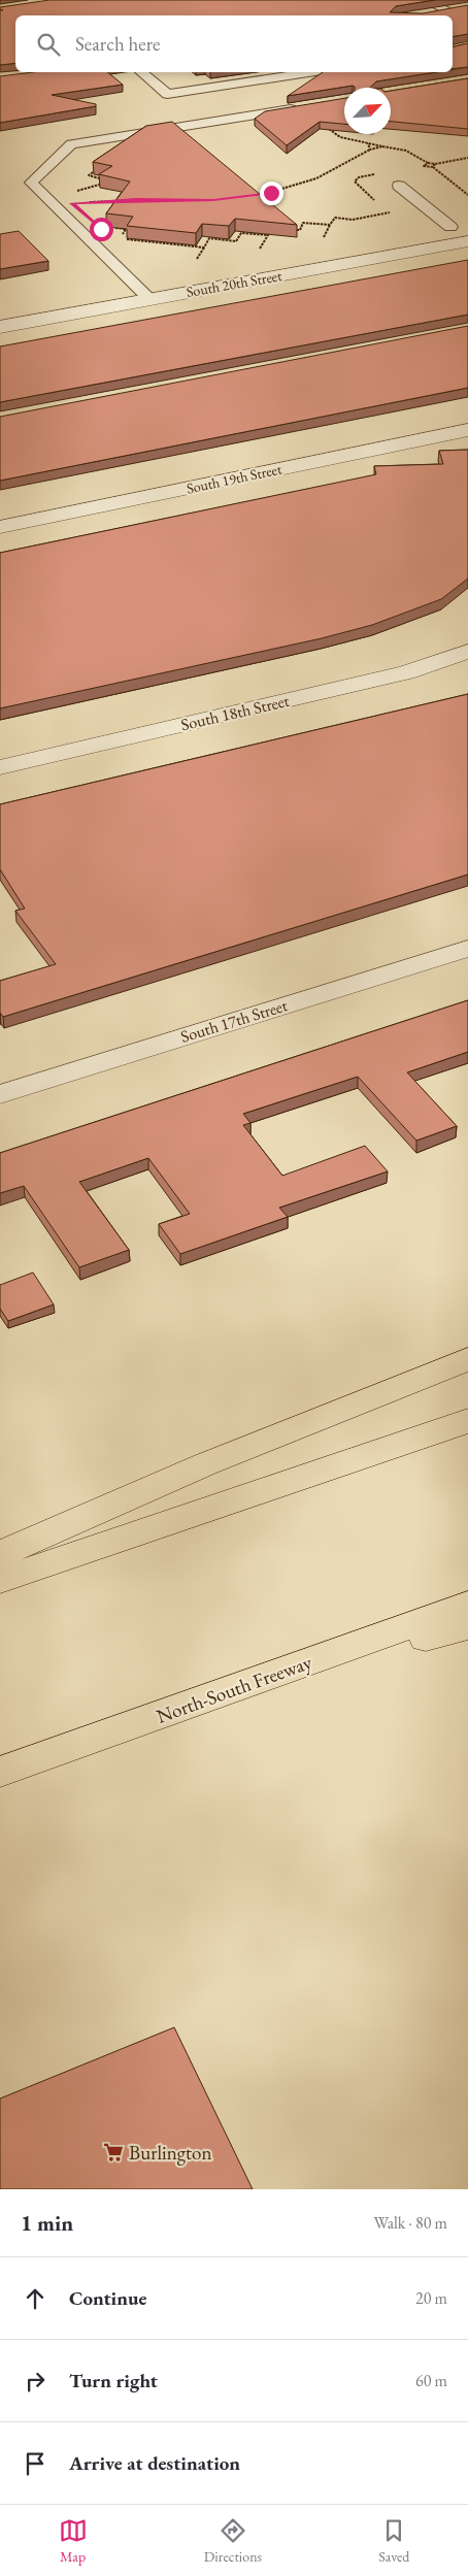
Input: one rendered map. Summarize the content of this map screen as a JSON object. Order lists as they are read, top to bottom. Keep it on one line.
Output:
{"streets":{"highway":["North-South Freeway"],"street":["South 20th Street","South 19th Street","South 18th Street","South 17th Street"]},"places":{"supermarket":["Burlington"]},"north":"top right","page":{"search":"Search here","heading":["1 min","Walk · 80 m"],"list":[["Continue","20 m"],["Turn right","60 m"],"Arrive at destination"],"nav":["Map","Directions","Saved"]}}
